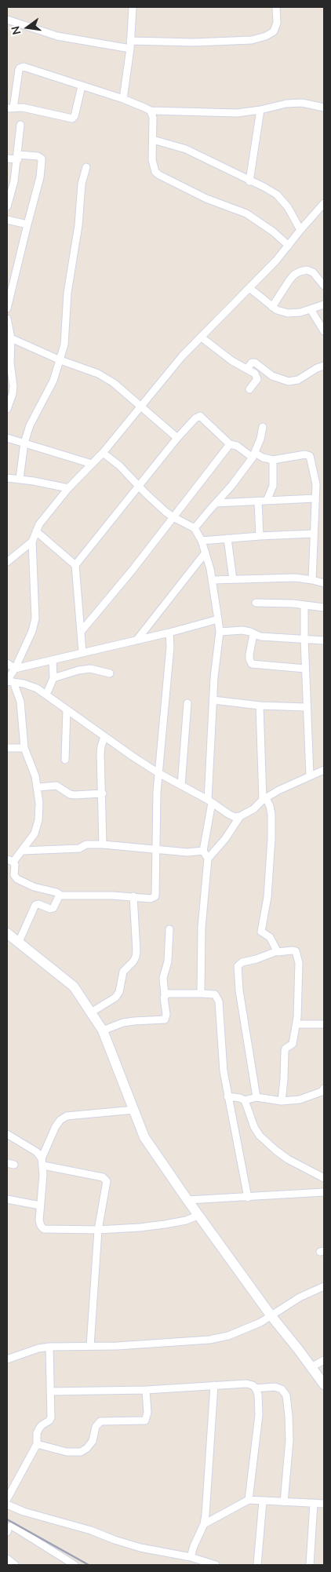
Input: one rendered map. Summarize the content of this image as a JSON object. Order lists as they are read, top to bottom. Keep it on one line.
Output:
{"north":"left"}
